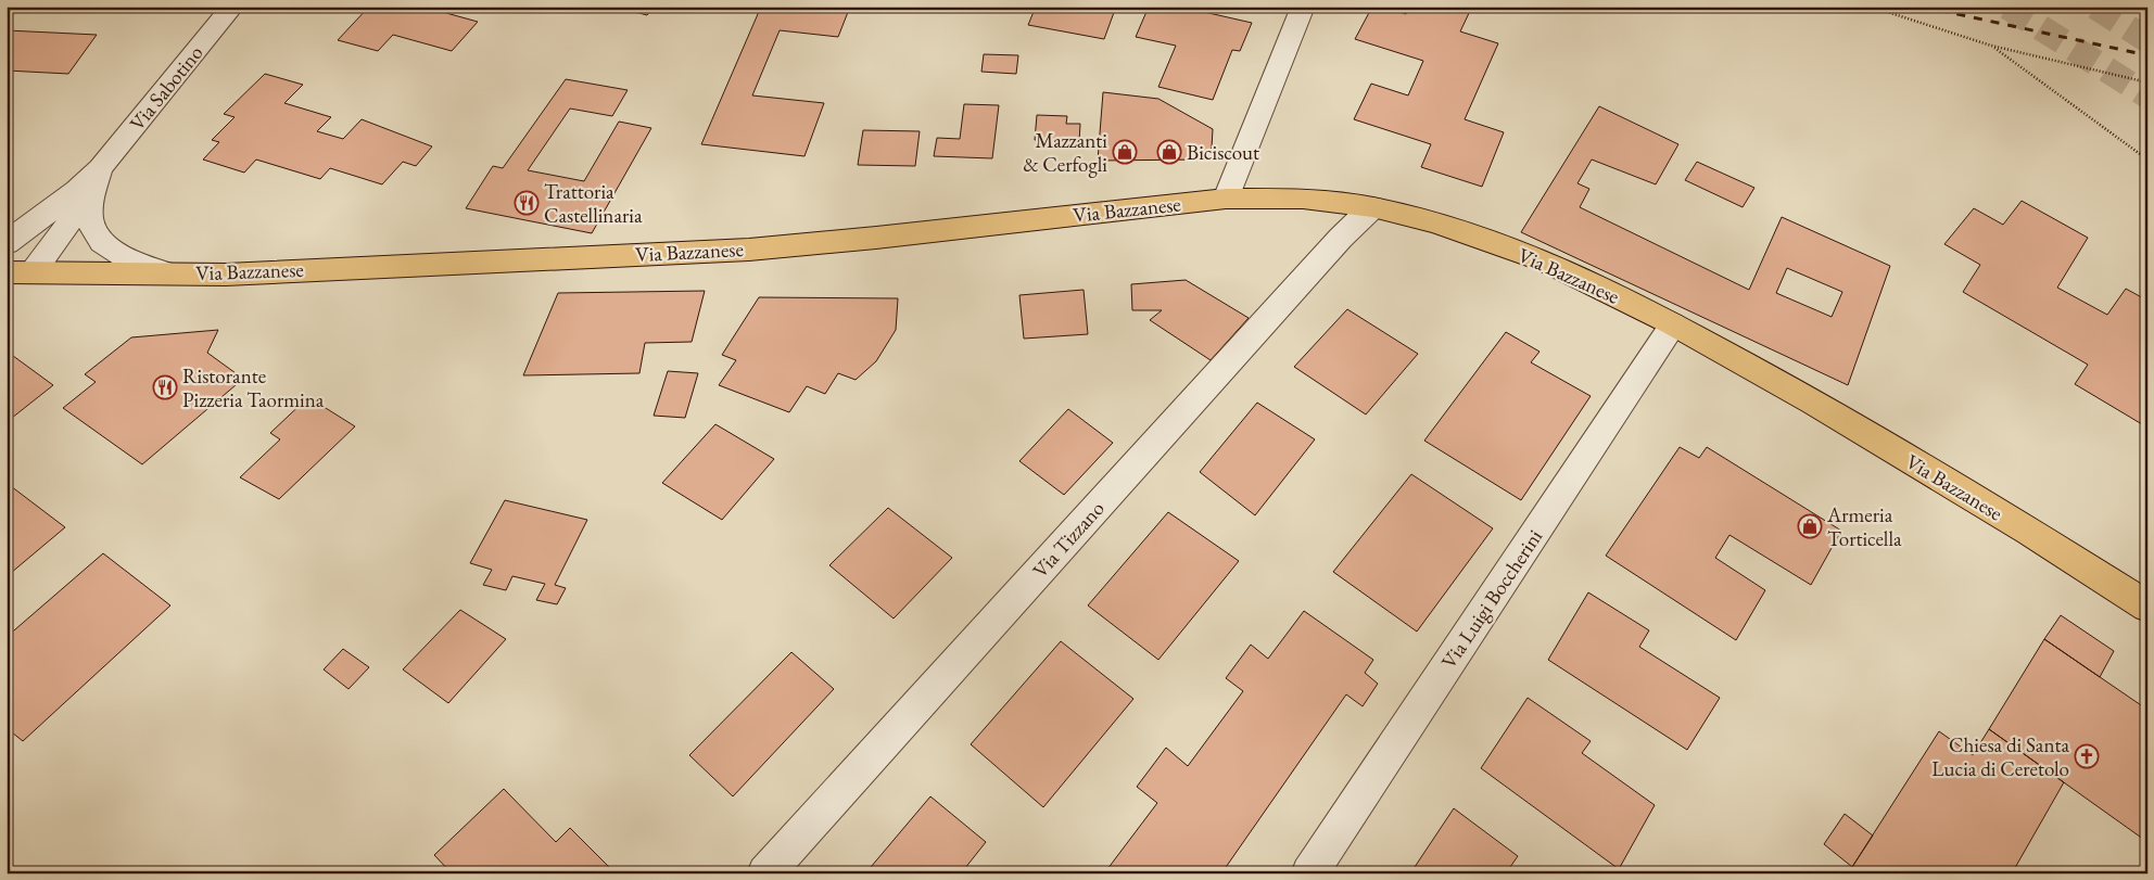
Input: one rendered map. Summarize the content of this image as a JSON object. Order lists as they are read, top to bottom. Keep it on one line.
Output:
{"streets":{"main road":["Via Bazzanese"],"street":["Via Sabotino","Via Tizzano","Via Luigi Boccherini"]},"crossings":[["Via Bazzanese","Via Tizzano"],["Via Bazzanese","Via Luigi Boccherini"]],"places":{"shop":["Mazzanti & Cerfogli","Biciscout","Armeria Torticella"],"restaurant":["Trattoria Castellinaria","Ristorante Pizzeria Taormina"],"church":["Chiesa di Santa Lucia di Ceretolo"]}}
